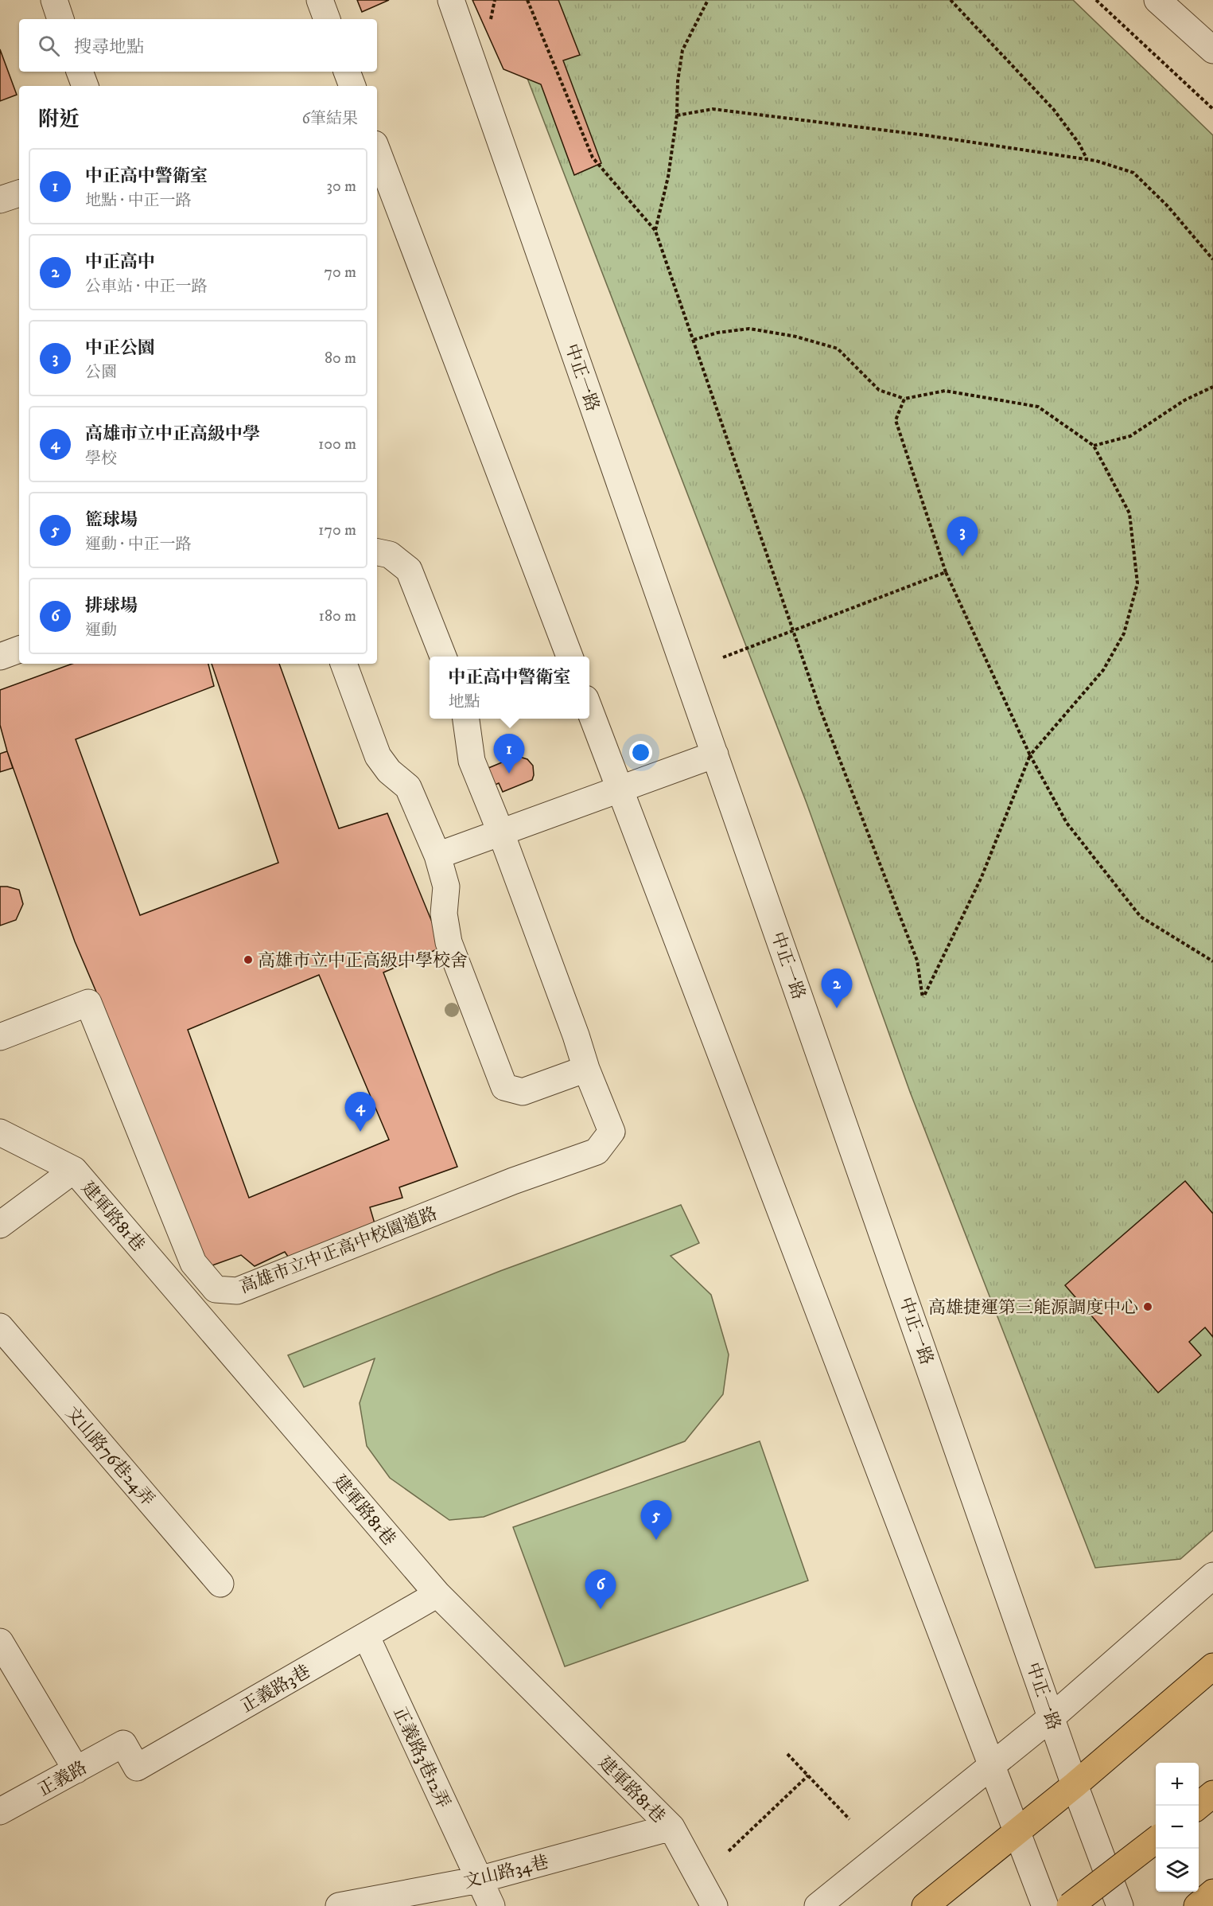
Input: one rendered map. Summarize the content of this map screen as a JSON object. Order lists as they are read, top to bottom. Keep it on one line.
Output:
{"streets":{"street":["中正一路","建軍路81巷","高雄市立中正高中校園道路","文山路76巷24弄","正義路3巷","正義路3巷12弄","正義路","文山路34巷"]},"crossings":[["建軍路81巷","正義路3巷"],["建軍路81巷","文山路34巷"],["正義路3巷","正義路3巷12弄"],["正義路3巷","正義路"],["正義路3巷12弄","文山路34巷"]],"places":["高雄市立中正高級中學校舍","高雄捷運第三能源調度中心"],"page":{"search":"搜尋地點","heading":["附近","6筆結果"],"list":[{"mark":"1","name":"中正高中警衛室","note":"地點 · 中正一路","value":"30 m"},{"mark":"2","name":"中正高中","note":"公車站 · 中正一路","value":"70 m"},{"mark":"3","name":"中正公園","note":"公園","value":"80 m"},{"mark":"4","name":"高雄市立中正高級中學","note":"學校","value":"100 m"},{"mark":"5","name":"籃球場","note":"運動 · 中正一路","value":"170 m"},{"mark":"6","name":"排球場","note":"運動","value":"180 m"}],"pins":["3","1","2","4","5","6"],"popup":["中正高中警衛室","地點"],"map_buttons":["+","−"]}}
